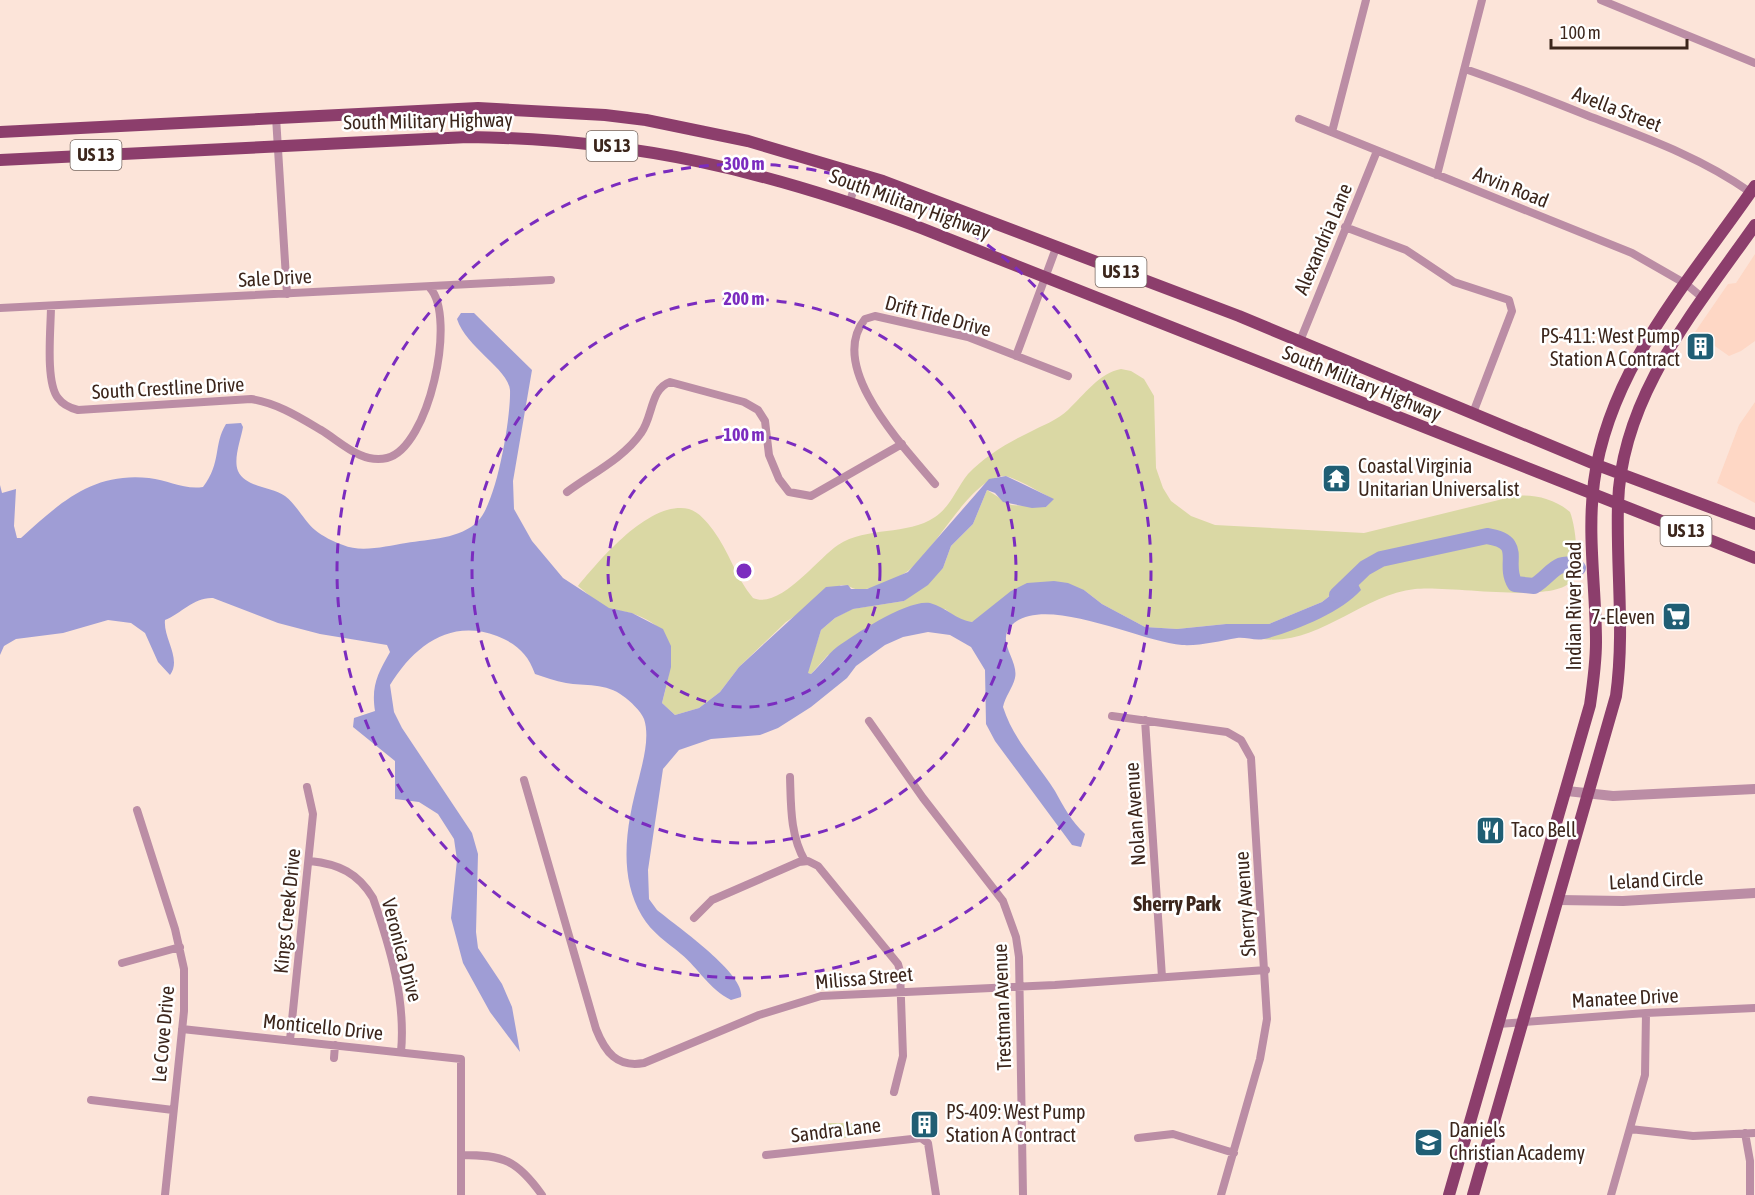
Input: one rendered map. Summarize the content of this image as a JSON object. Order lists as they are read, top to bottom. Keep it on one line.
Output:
{"streets":{"main road":["South Military Highway","US 13","Indian River Road"],"street":["Avella Street","Arvin Road","Alexandria Lane","Sale Drive","Drift Tide Drive","South Crestline Drive","Nolan Avenue","Leland Circle","Sherry Avenue","Kings Creek Drive","Veronica Drive","Milissa Street","Manatee Drive","Trestman Avenue","Monticello Drive","Le Cove Drive","Sandra Lane"]},"crossings":[["Avella Street","Indian River Road"],["South Military Highway","Alexandria Lane"],["South Military Highway","Indian River Road"],["Arvin Road","Alexandria Lane"],["Arvin Road","Indian River Road"],["Sale Drive","South Crestline Drive"],["Indian River Road","Manatee Drive"],["Nolan Avenue","Sherry Avenue"],["Nolan Avenue","Milissa Street"],["Sherry Avenue","Milissa Street"],["Kings Creek Drive","Veronica Drive"],["Kings Creek Drive","Monticello Drive"],["Veronica Drive","Monticello Drive"],["Milissa Street","Trestman Avenue"],["Monticello Drive","Le Cove Drive"]],"districts":["Sherry Park"],"places":{"building":["PS-411: West Pump Station A Contract","PS-409: West Pump Station A Contract"],"temple":["Coastal Virginia Unitarian Universalist"],"supermarket":["7-Eleven"],"restaurant":["Taco Bell"],"school or university":["Daniels Christian Academy"]},"scale_bar":"100 m","rings":["300 m","200 m","100 m"]}
